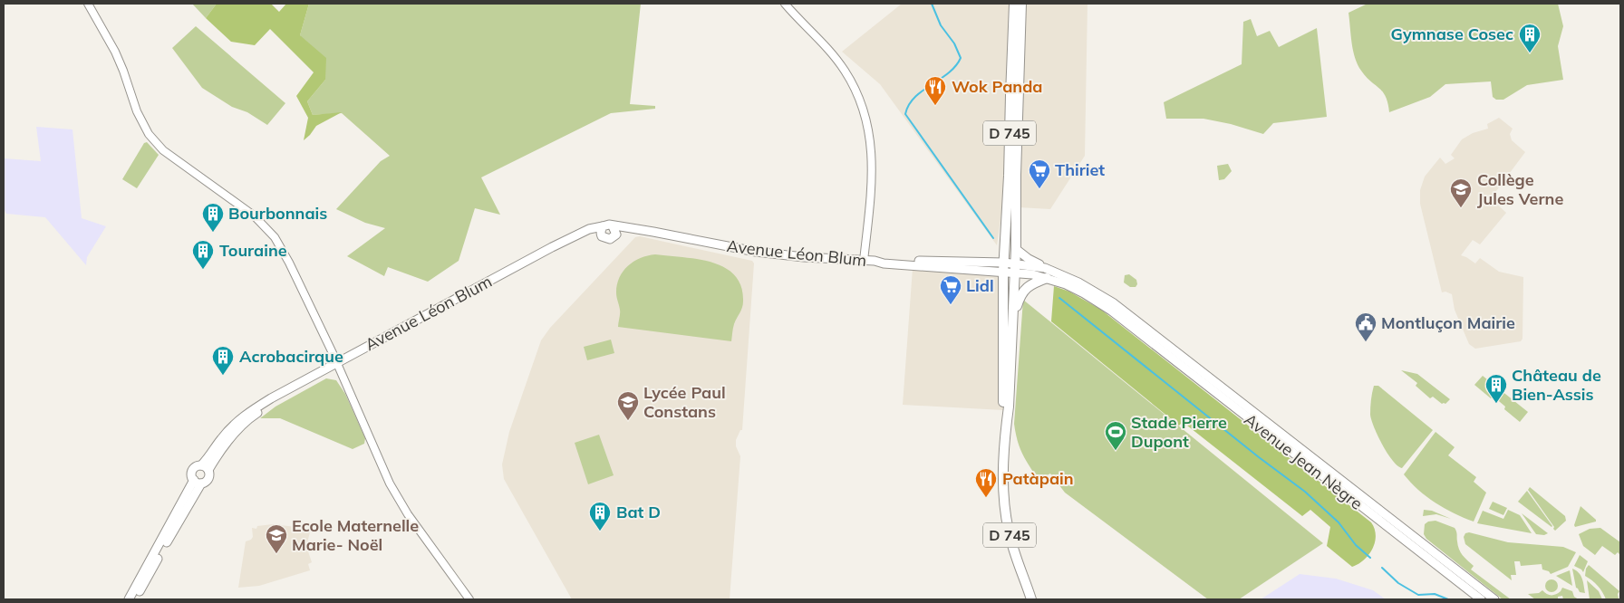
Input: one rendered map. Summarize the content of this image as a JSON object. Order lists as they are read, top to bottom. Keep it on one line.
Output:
{"streets":{"main road":["D 745","Avenue Léon Blum","Avenue Jean Nègre"]},"crossings":[["D 745","Avenue Léon Blum"],["D 745","Avenue Jean Nègre"],["Avenue Léon Blum","Avenue Jean Nègre"]],"places":{"building":["Gymnase Cosec","Bourbonnais","Touraine","Acrobacirque","Château de Bien-Assis","Bat D"],"restaurant":["Wok Panda","Patàpain"],"supermarket":["Thiriet","Lidl"],"school or university":["Collège Jules Verne","Lycée Paul Constans","Ecole Maternelle Marie- Noël"],"public building":["Montluçon Mairie"],"sports":["Stade Pierre Dupont"]}}
